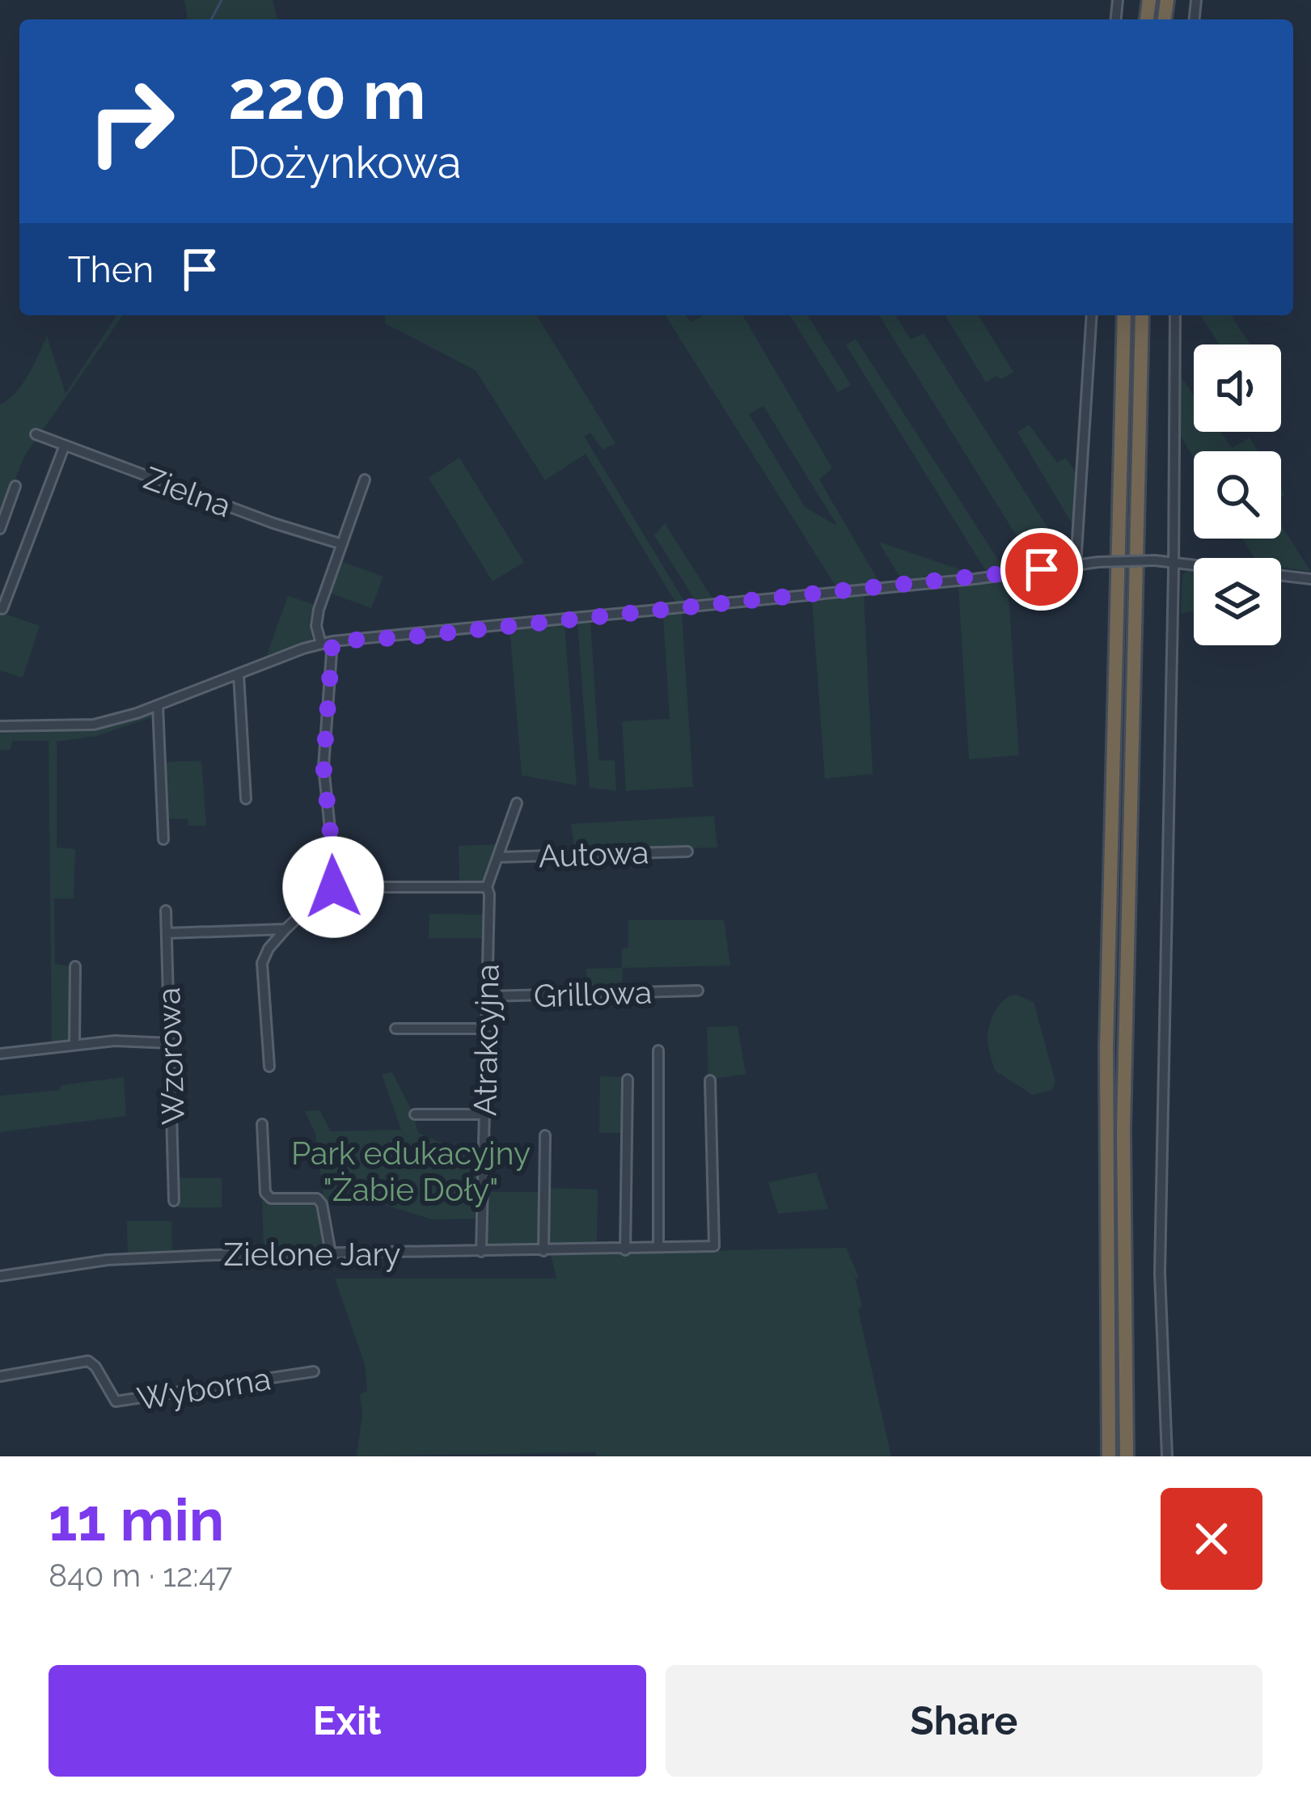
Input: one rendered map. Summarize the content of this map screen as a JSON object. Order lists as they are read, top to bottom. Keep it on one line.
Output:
{"streets":{"street":["Zielna","Autowa","Grillowa","Atrakcyjna","Wzorowa","Zielone Jary","Wyborna"]},"crossings":[["Autowa","Atrakcyjna"],["Grillowa","Atrakcyjna"],["Atrakcyjna","Zielone Jary"]],"parks":["Park edukacyjny \"Żabie Doły\""],"page":{"turn":["220 m","Dożynkowa"],"then":"Then","heading":["11 min","840 m · 12:47"],"buttons":["Exit","Share"]}}
